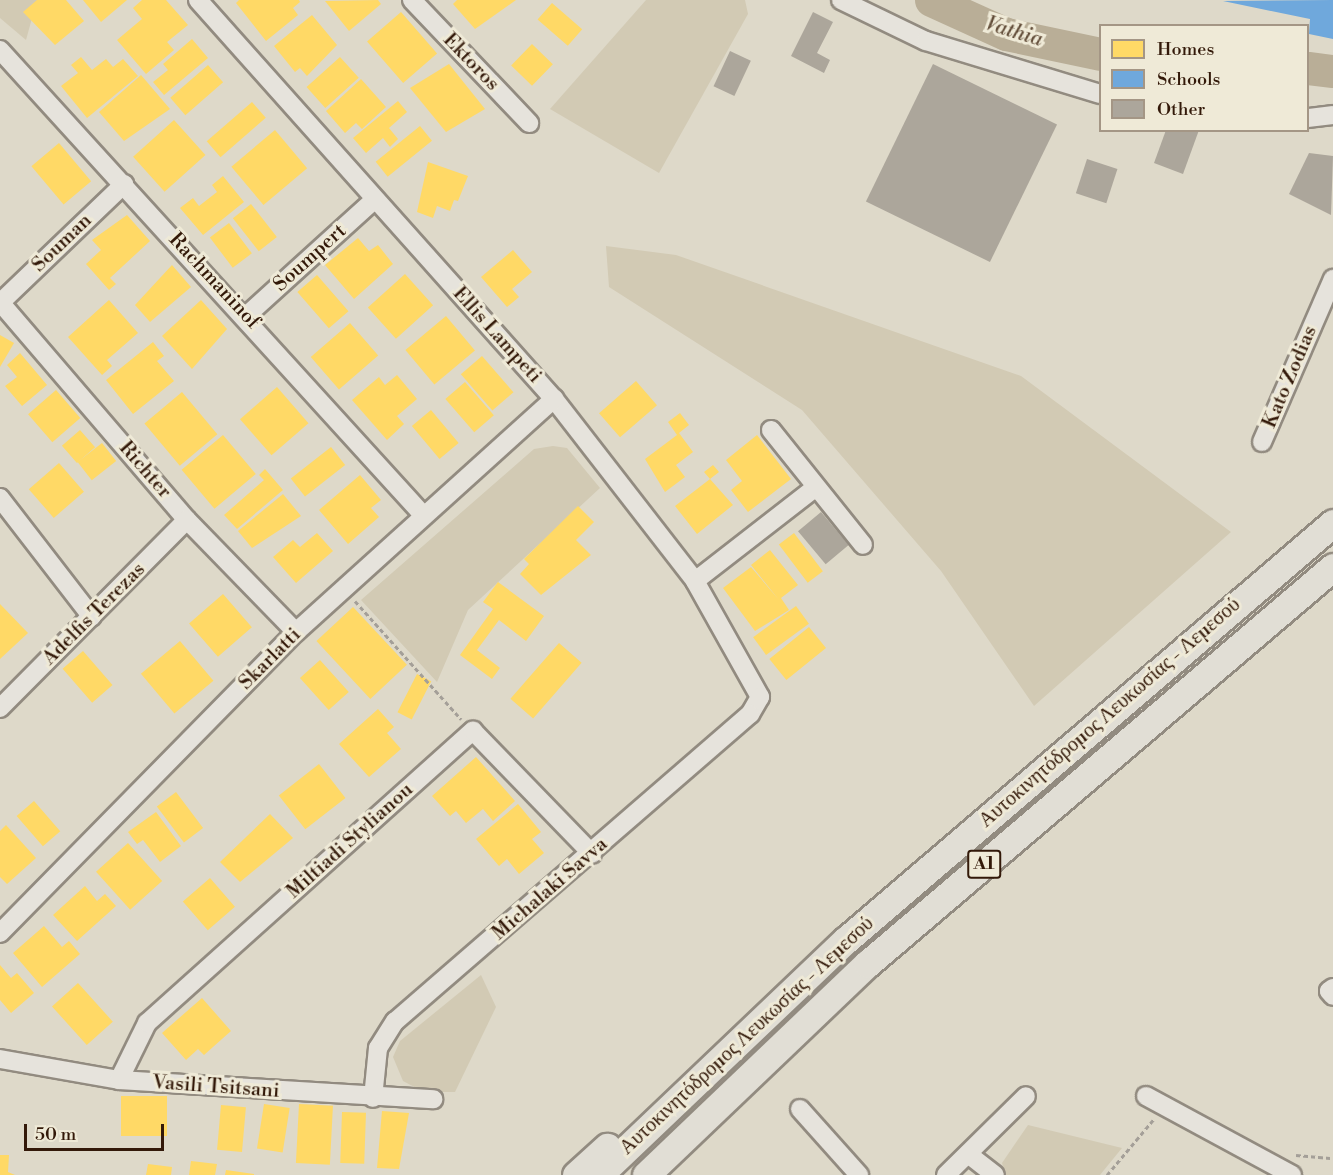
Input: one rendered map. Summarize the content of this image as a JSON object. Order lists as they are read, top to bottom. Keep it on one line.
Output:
{"streets":{"highway":["Αυτοκινητόδρομος Λευκωσίας - Λεμεσού","A1"],"street":["Ektoros","Souman","Soumpert","Rachmaninof","Ellis Lampeti","Kato Zodias","Richter","Adelfis Terezas","Skarlatti","Miltiadi Stylianou","Michalaki Savva","Vasili Tsitsani"]},"crossings":[["Souman","Rachmaninof"],["Souman","Richter"],["Soumpert","Rachmaninof"],["Soumpert","Ellis Lampeti"],["Rachmaninof","Skarlatti"],["Ellis Lampeti","Skarlatti"],["Ellis Lampeti","Michalaki Savva"],["Richter","Adelfis Terezas"],["Richter","Skarlatti"],["Miltiadi Stylianou","Vasili Tsitsani"],["Michalaki Savva","Vasili Tsitsani"]],"water":["Vathia"],"legend":["Homes","Schools","Other"],"scale_bar":"50 m"}
